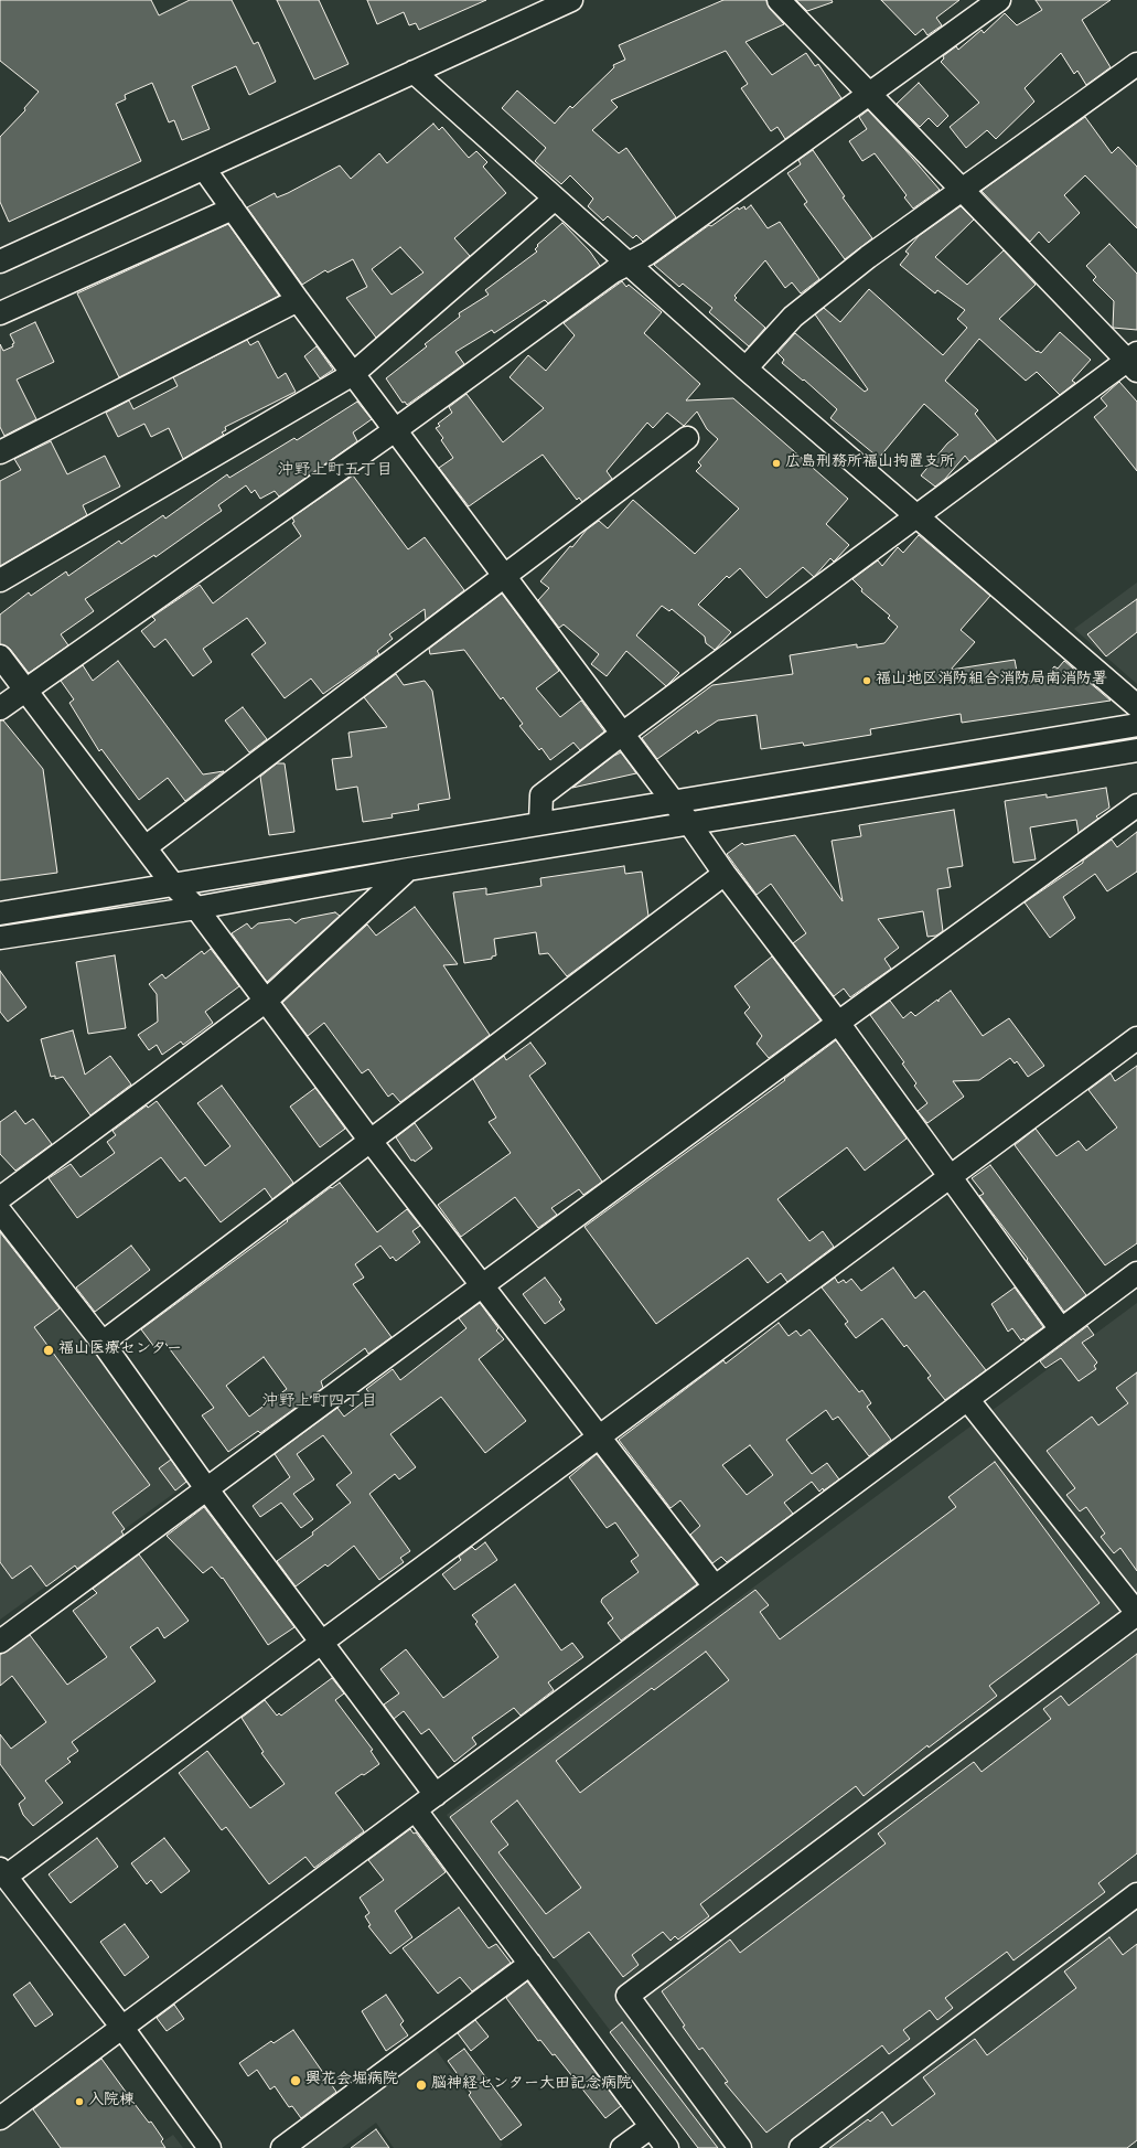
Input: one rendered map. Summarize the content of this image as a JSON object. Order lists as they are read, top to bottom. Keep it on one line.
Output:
{"districts":["沖野上町五丁目","沖野上町四丁目"],"places":["広島刑務所福山拘置支所","福山地区消防組合消防局南消防署","福山医療センター","興花会堀病院","脳神経センター大田記念病院","入院棟"]}
